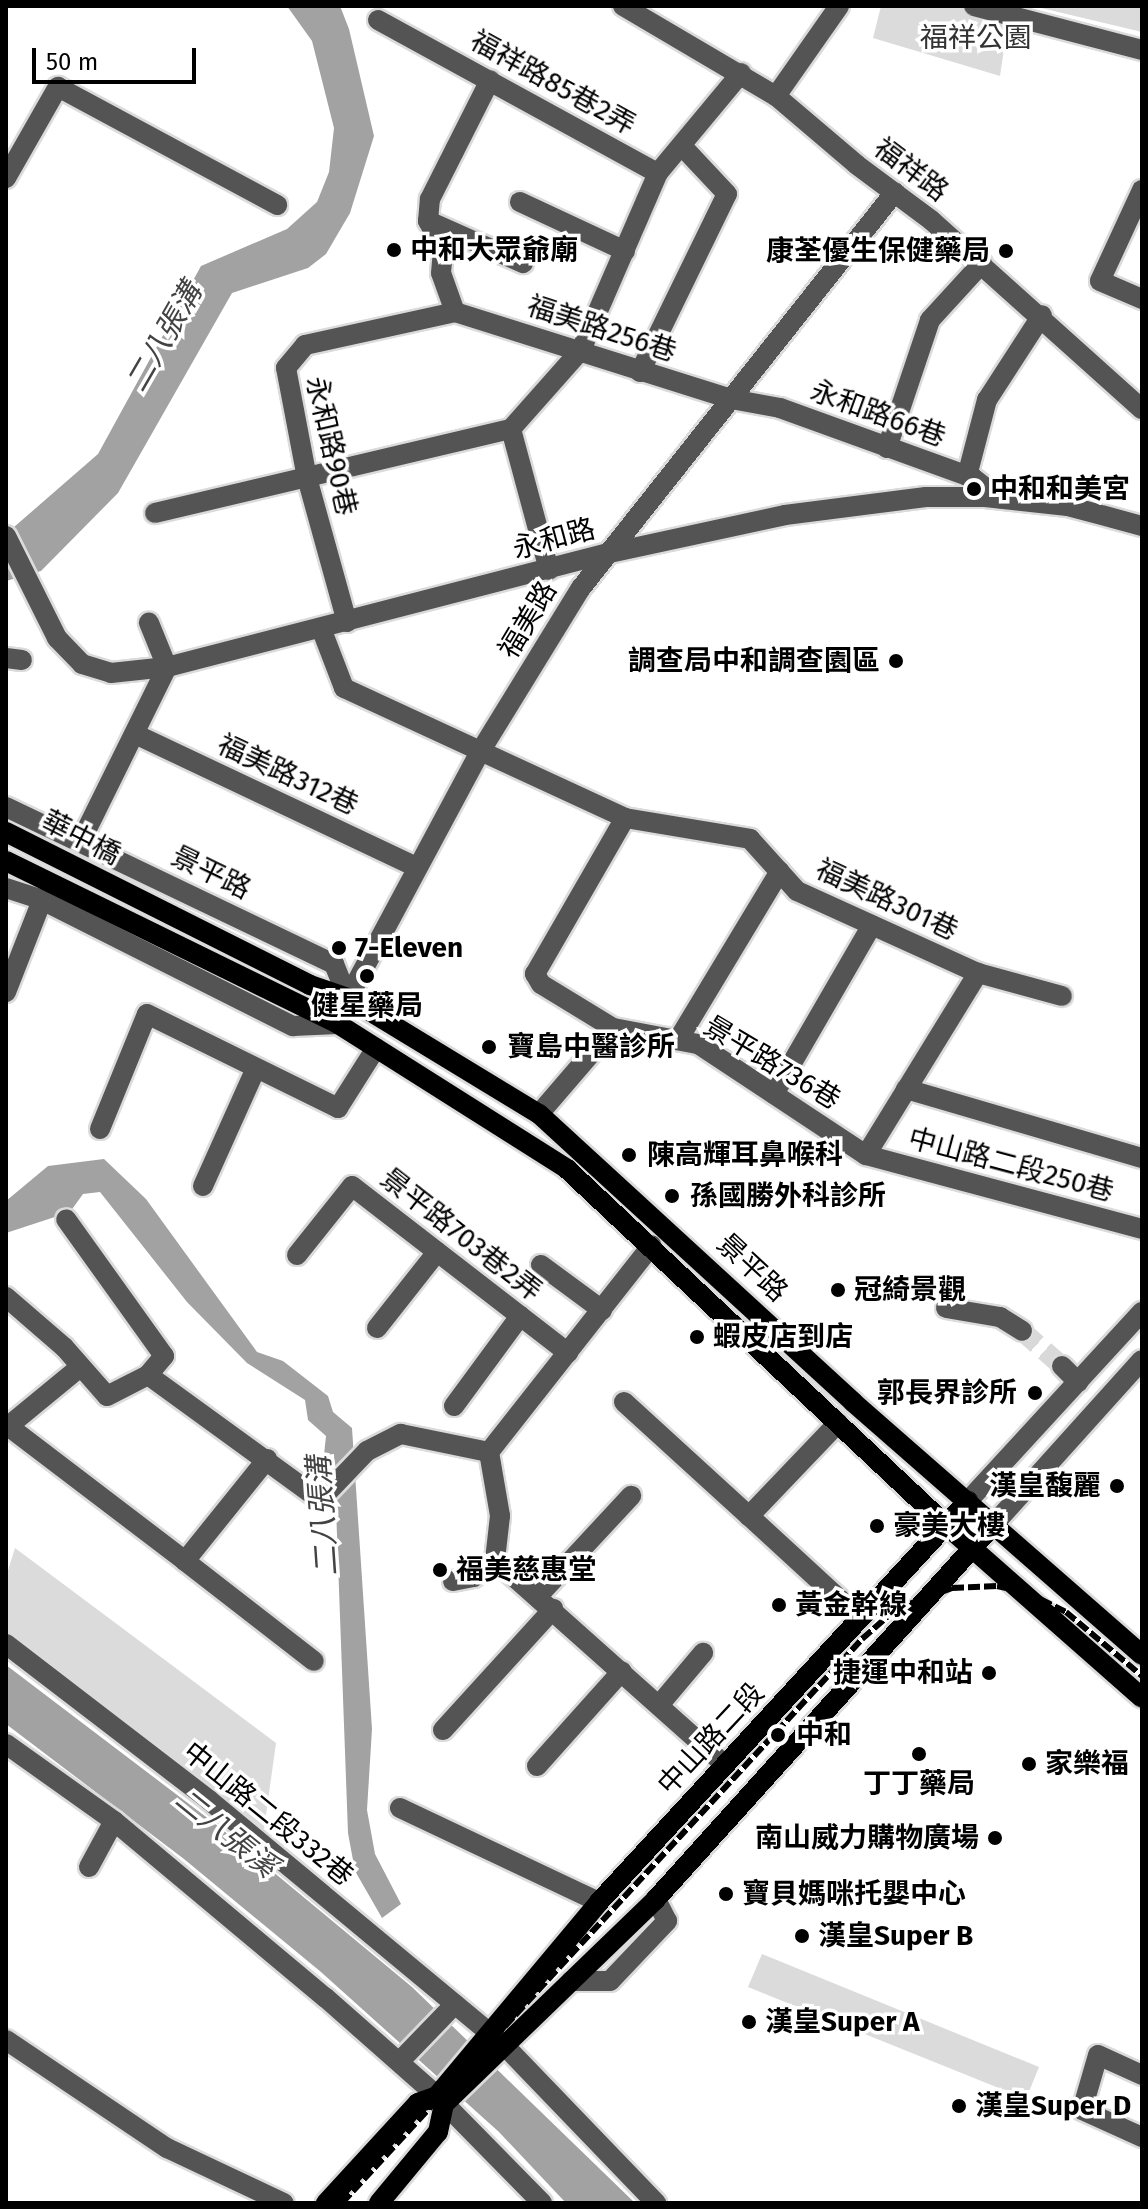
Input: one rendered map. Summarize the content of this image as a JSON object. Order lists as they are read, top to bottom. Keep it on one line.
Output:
{"streets":{"main road":["華中橋","景平路","中山路二段"],"street":["福祥路85巷2弄","福祥路","福美路256巷","永和路66巷","永和路90巷","永和路","福美路","福美路312巷","福美路301巷","景平路736巷","中山路二段250巷","景平路703巷2弄","中山路二段332巷"]},"crossings":[["福祥路","福美路"],["福美路256巷","永和路66巷"],["福美路256巷","永和路90巷"],["福美路256巷","福美路"],["永和路66巷","永和路"],["永和路66巷","福美路"],["永和路90巷","永和路"],["永和路","福美路"],["永和路","福美路301巷"],["福美路","福美路312巷"],["福美路","華中橋"],["福美路","景平路"],["福美路","福美路301巷"],["華中橋","景平路"],["景平路","中山路二段"],["景平路736巷","中山路二段250巷"],["中山路二段","中山路二段332巷"]],"water":["二八張溝","二八張溪"],"parks":["福祥公園"],"places":["中和大眾爺廟","康荃優生保健藥局","中和和美宮","調查局中和調查園區","7-Eleven","健星藥局","寶島中醫診所","陳高輝耳鼻喉科","孫國勝外科診所","冠綺景觀","蝦皮店到店","郭長界診所","漢皇馥麗","豪美大樓","福美慈惠堂","黃金幹線","捷運中和站","中和","丁丁藥局","家樂福","南山威力購物廣場","寶貝媽咪托嬰中心","漢皇Super B","漢皇Super A","漢皇Super D"],"scale_bar":"50 m"}
